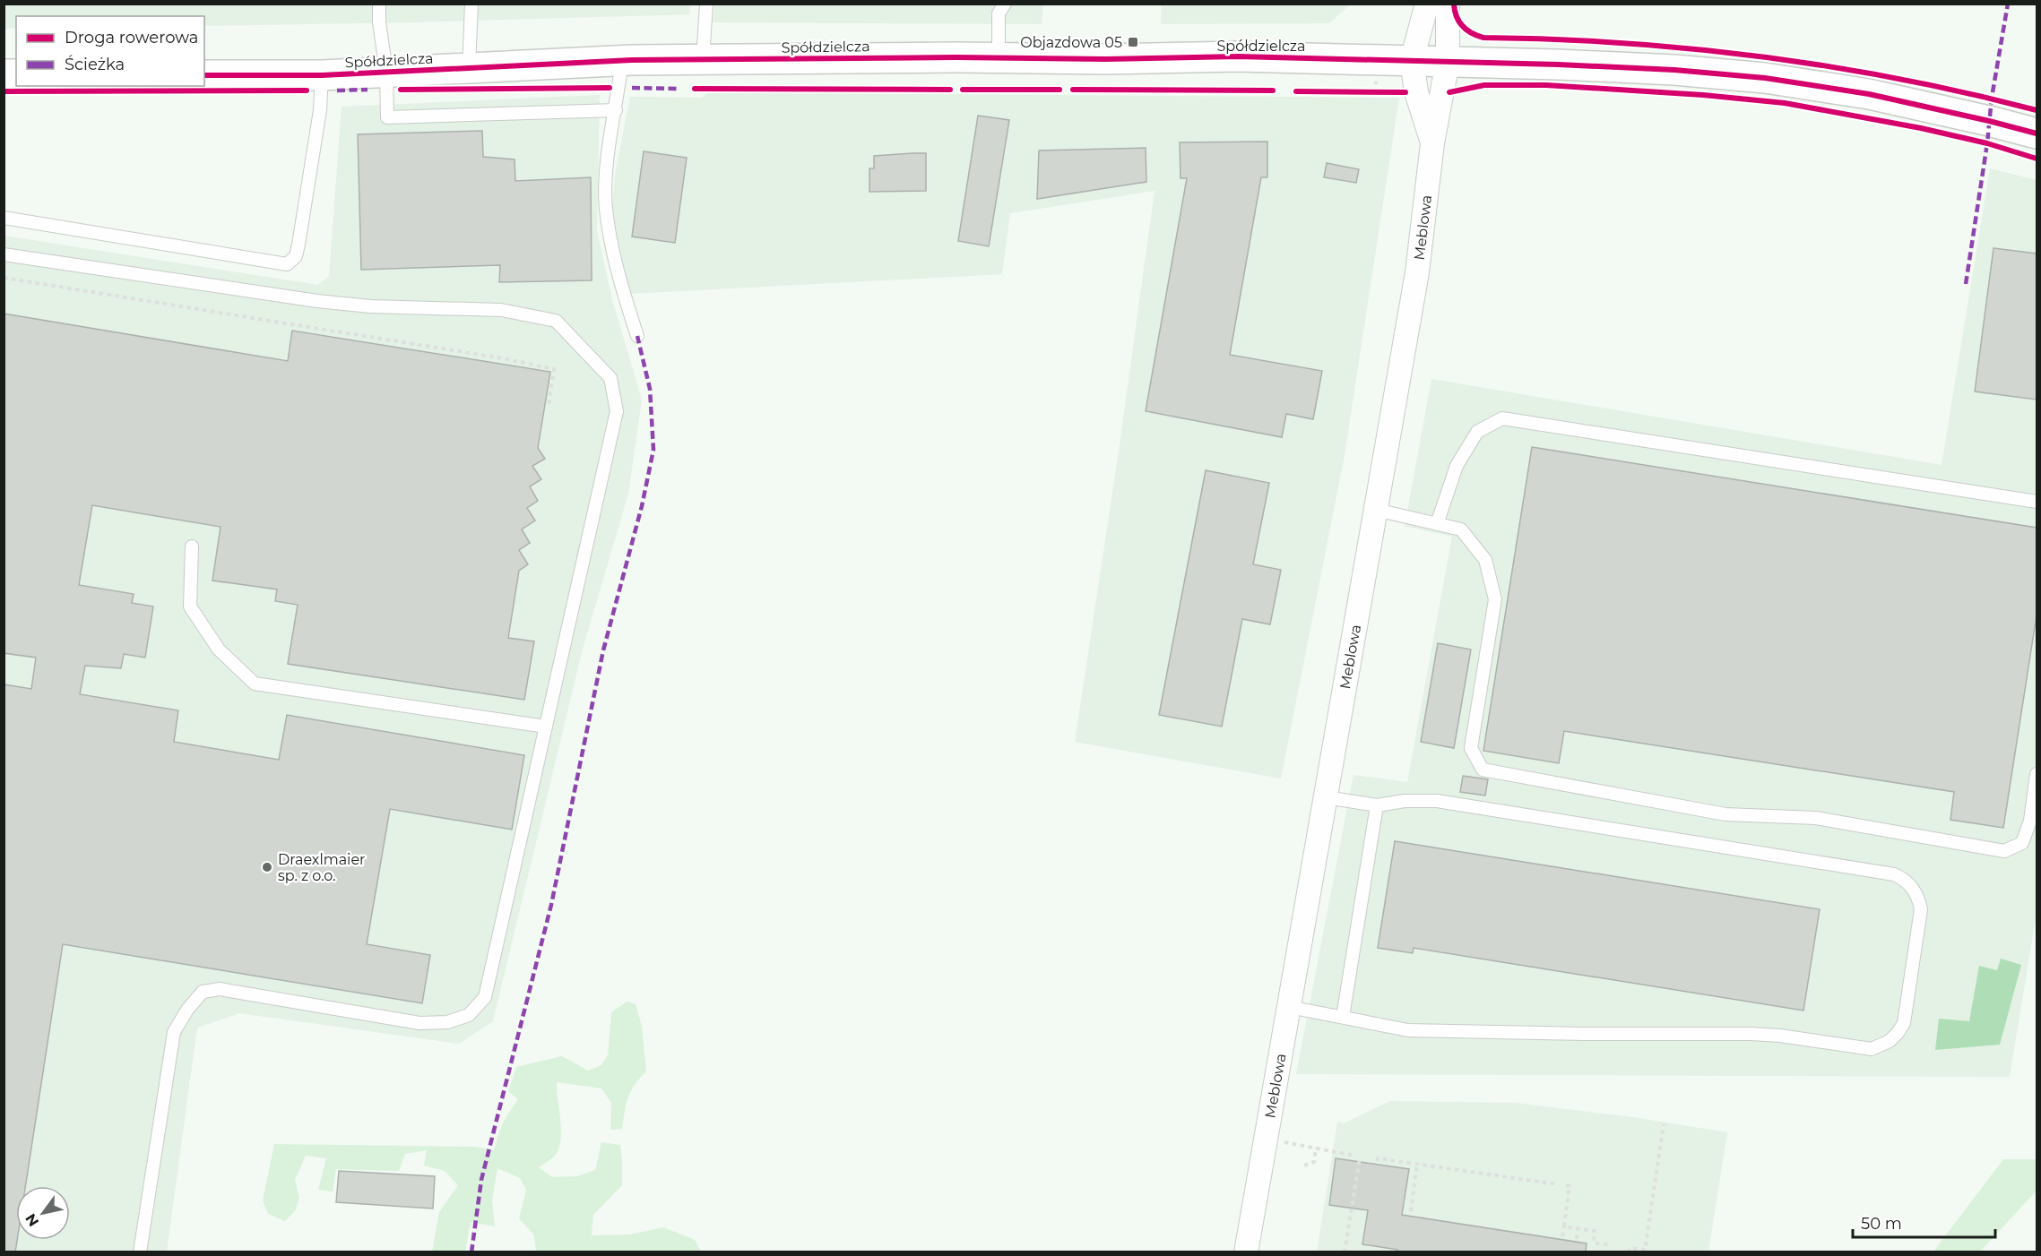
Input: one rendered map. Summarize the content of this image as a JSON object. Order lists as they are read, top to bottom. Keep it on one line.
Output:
{"streets":{"street":["Spółdzielcza","Meblowa"]},"crossings":[["Spółdzielcza","Meblowa"]],"places":{"transit":["Objazdowa 05"],"other":["Draexlmaier sp. z o.o."]},"legend":["Droga rowerowa","Ścieżka"],"scale_bar":"50 m","north":"bottom left"}
